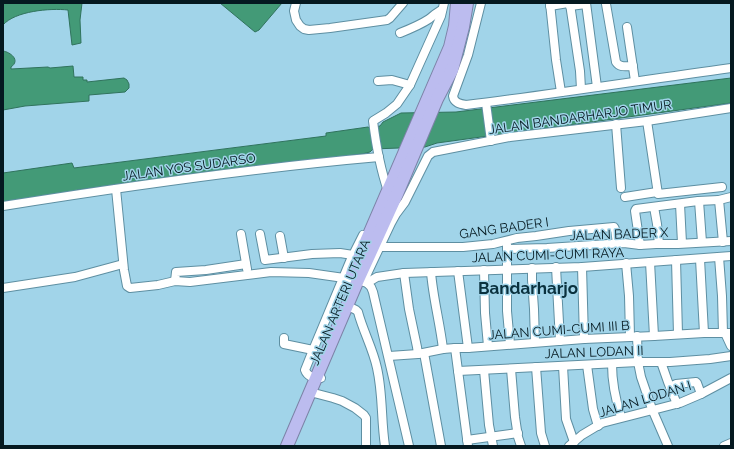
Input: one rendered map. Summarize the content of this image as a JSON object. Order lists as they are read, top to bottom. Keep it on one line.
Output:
{"streets":{"highway":["JALAN ARTERI UTARA"],"street":["JALAN BANDARHARJO TIMUR","JALAN YOS SUDARSO","GANG BADER I","JALAN BADER X","JALAN CUMI-CUMI RAYA","JALAN CUMI-CUMI III B","JALAN LODAN II","JALAN LODAN I"]},"crossings":[["JALAN BANDARHARJO TIMUR","JALAN ARTERI UTARA"],["GANG BADER I","JALAN BADER X"],["JALAN CUMI-CUMI RAYA","JALAN ARTERI UTARA"]],"districts":["Bandarharjo"]}
